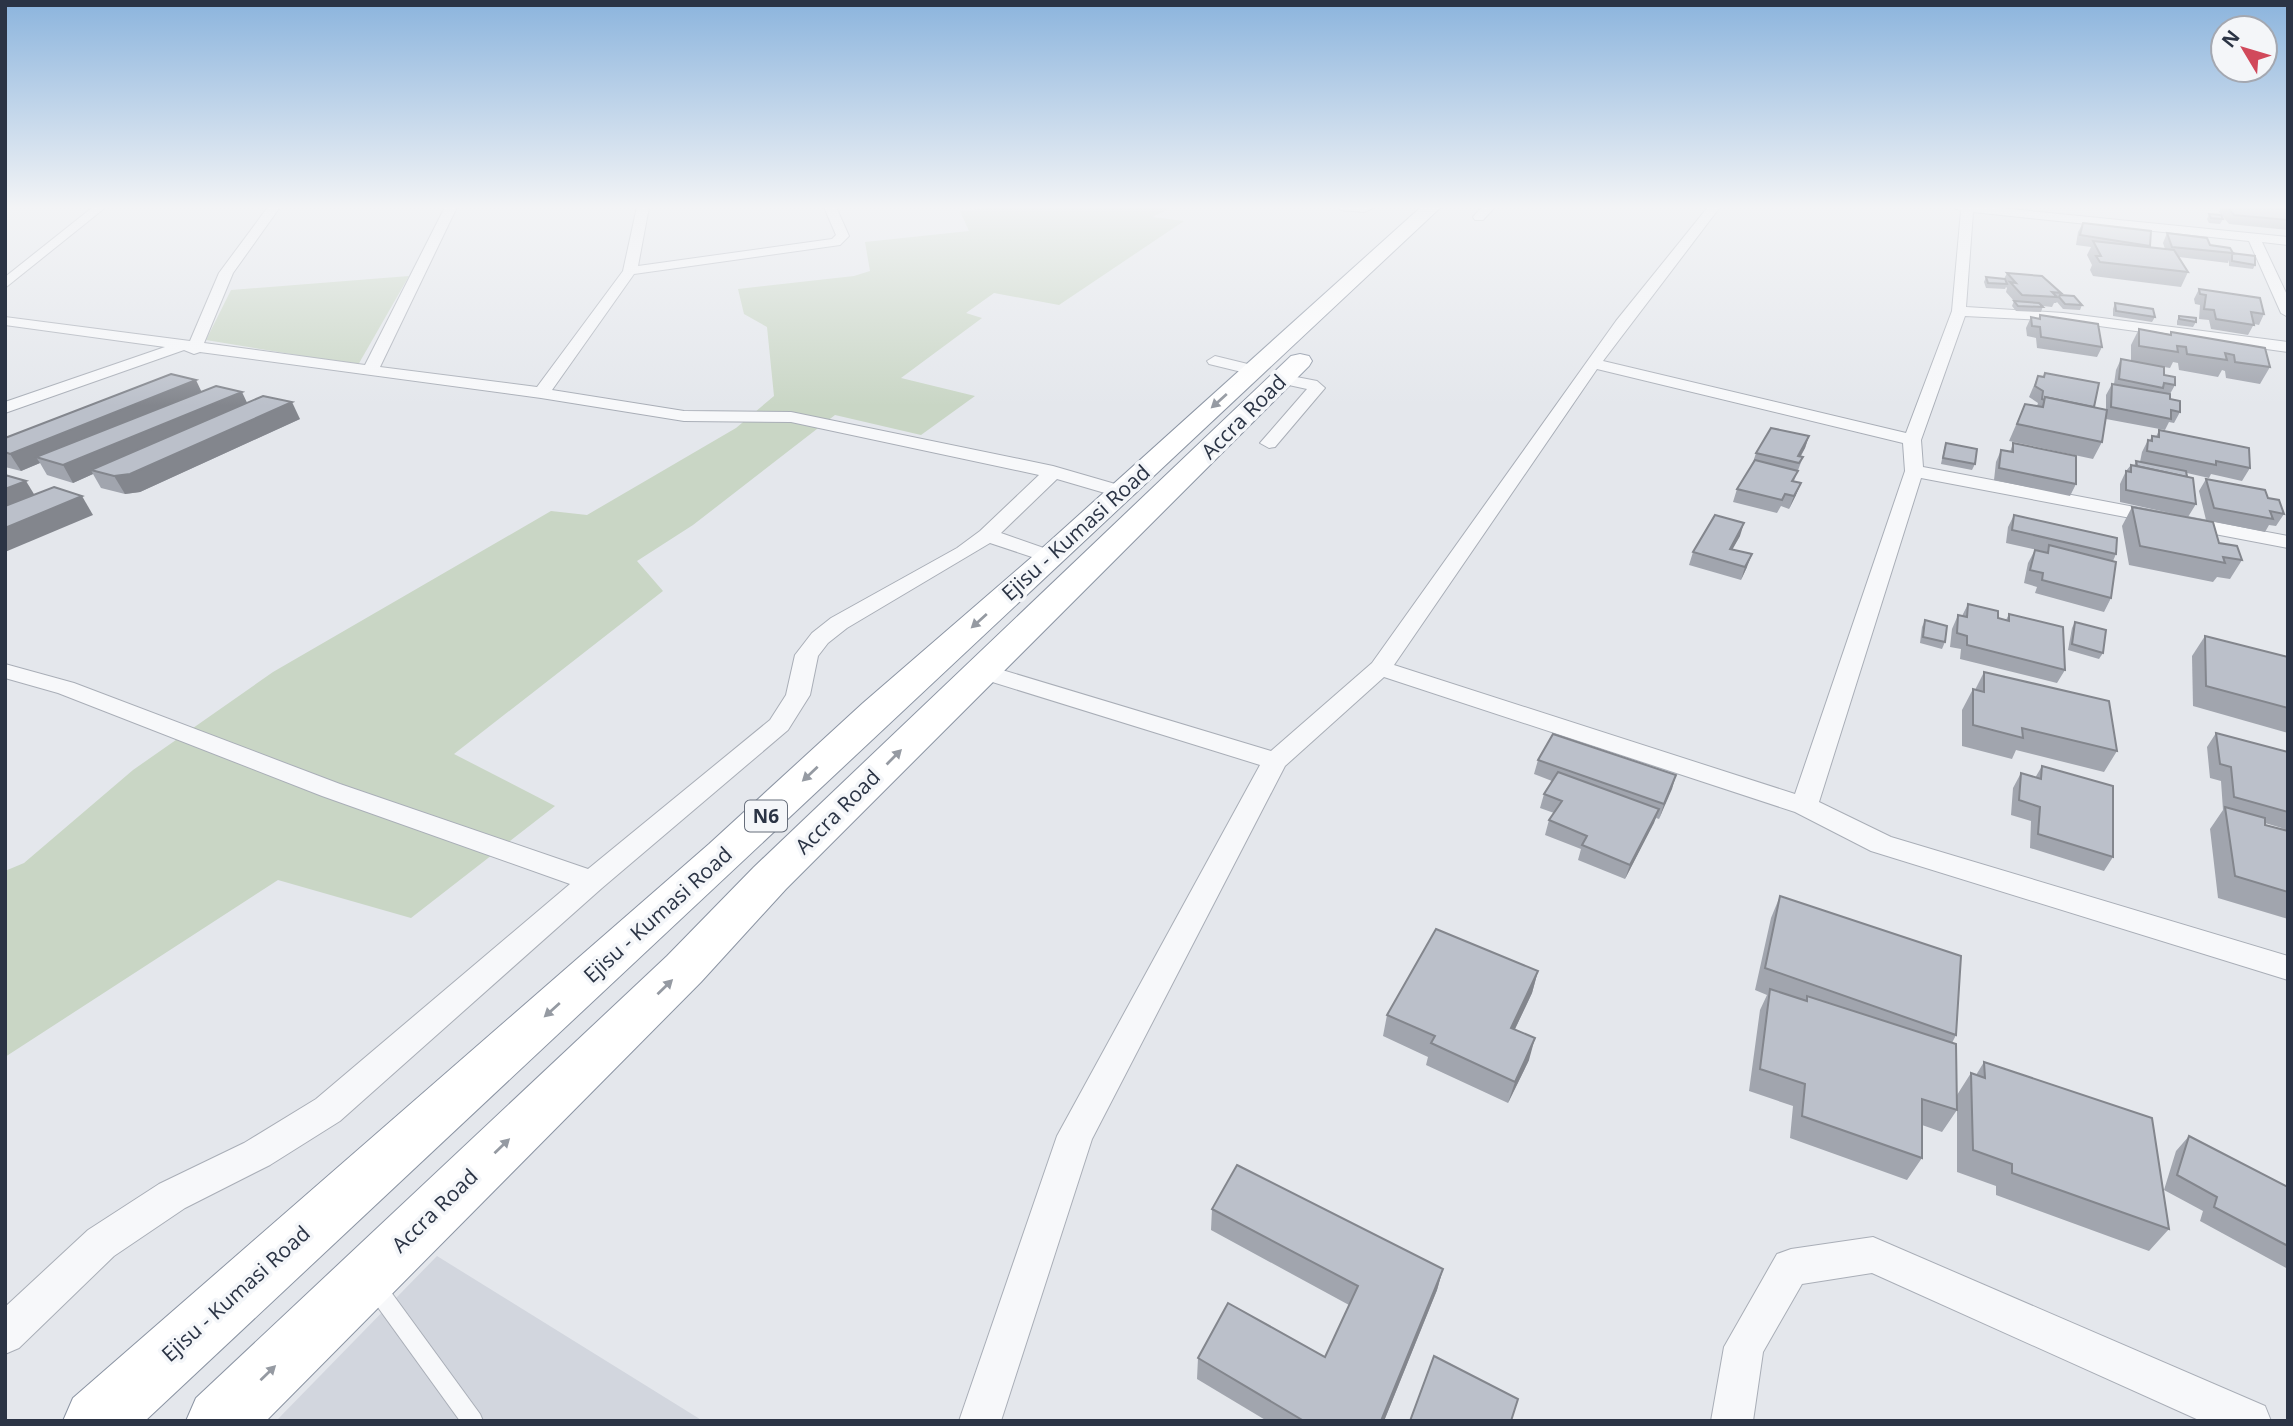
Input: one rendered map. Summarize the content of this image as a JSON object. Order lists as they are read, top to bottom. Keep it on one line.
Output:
{"streets":{"highway":["Accra Road","Ejisu - Kumasi Road","N6"]},"crossings":[["Accra Road","Ejisu - Kumasi Road"]],"one_way":["Accra Road","Ejisu - Kumasi Road"],"north":"top left"}
